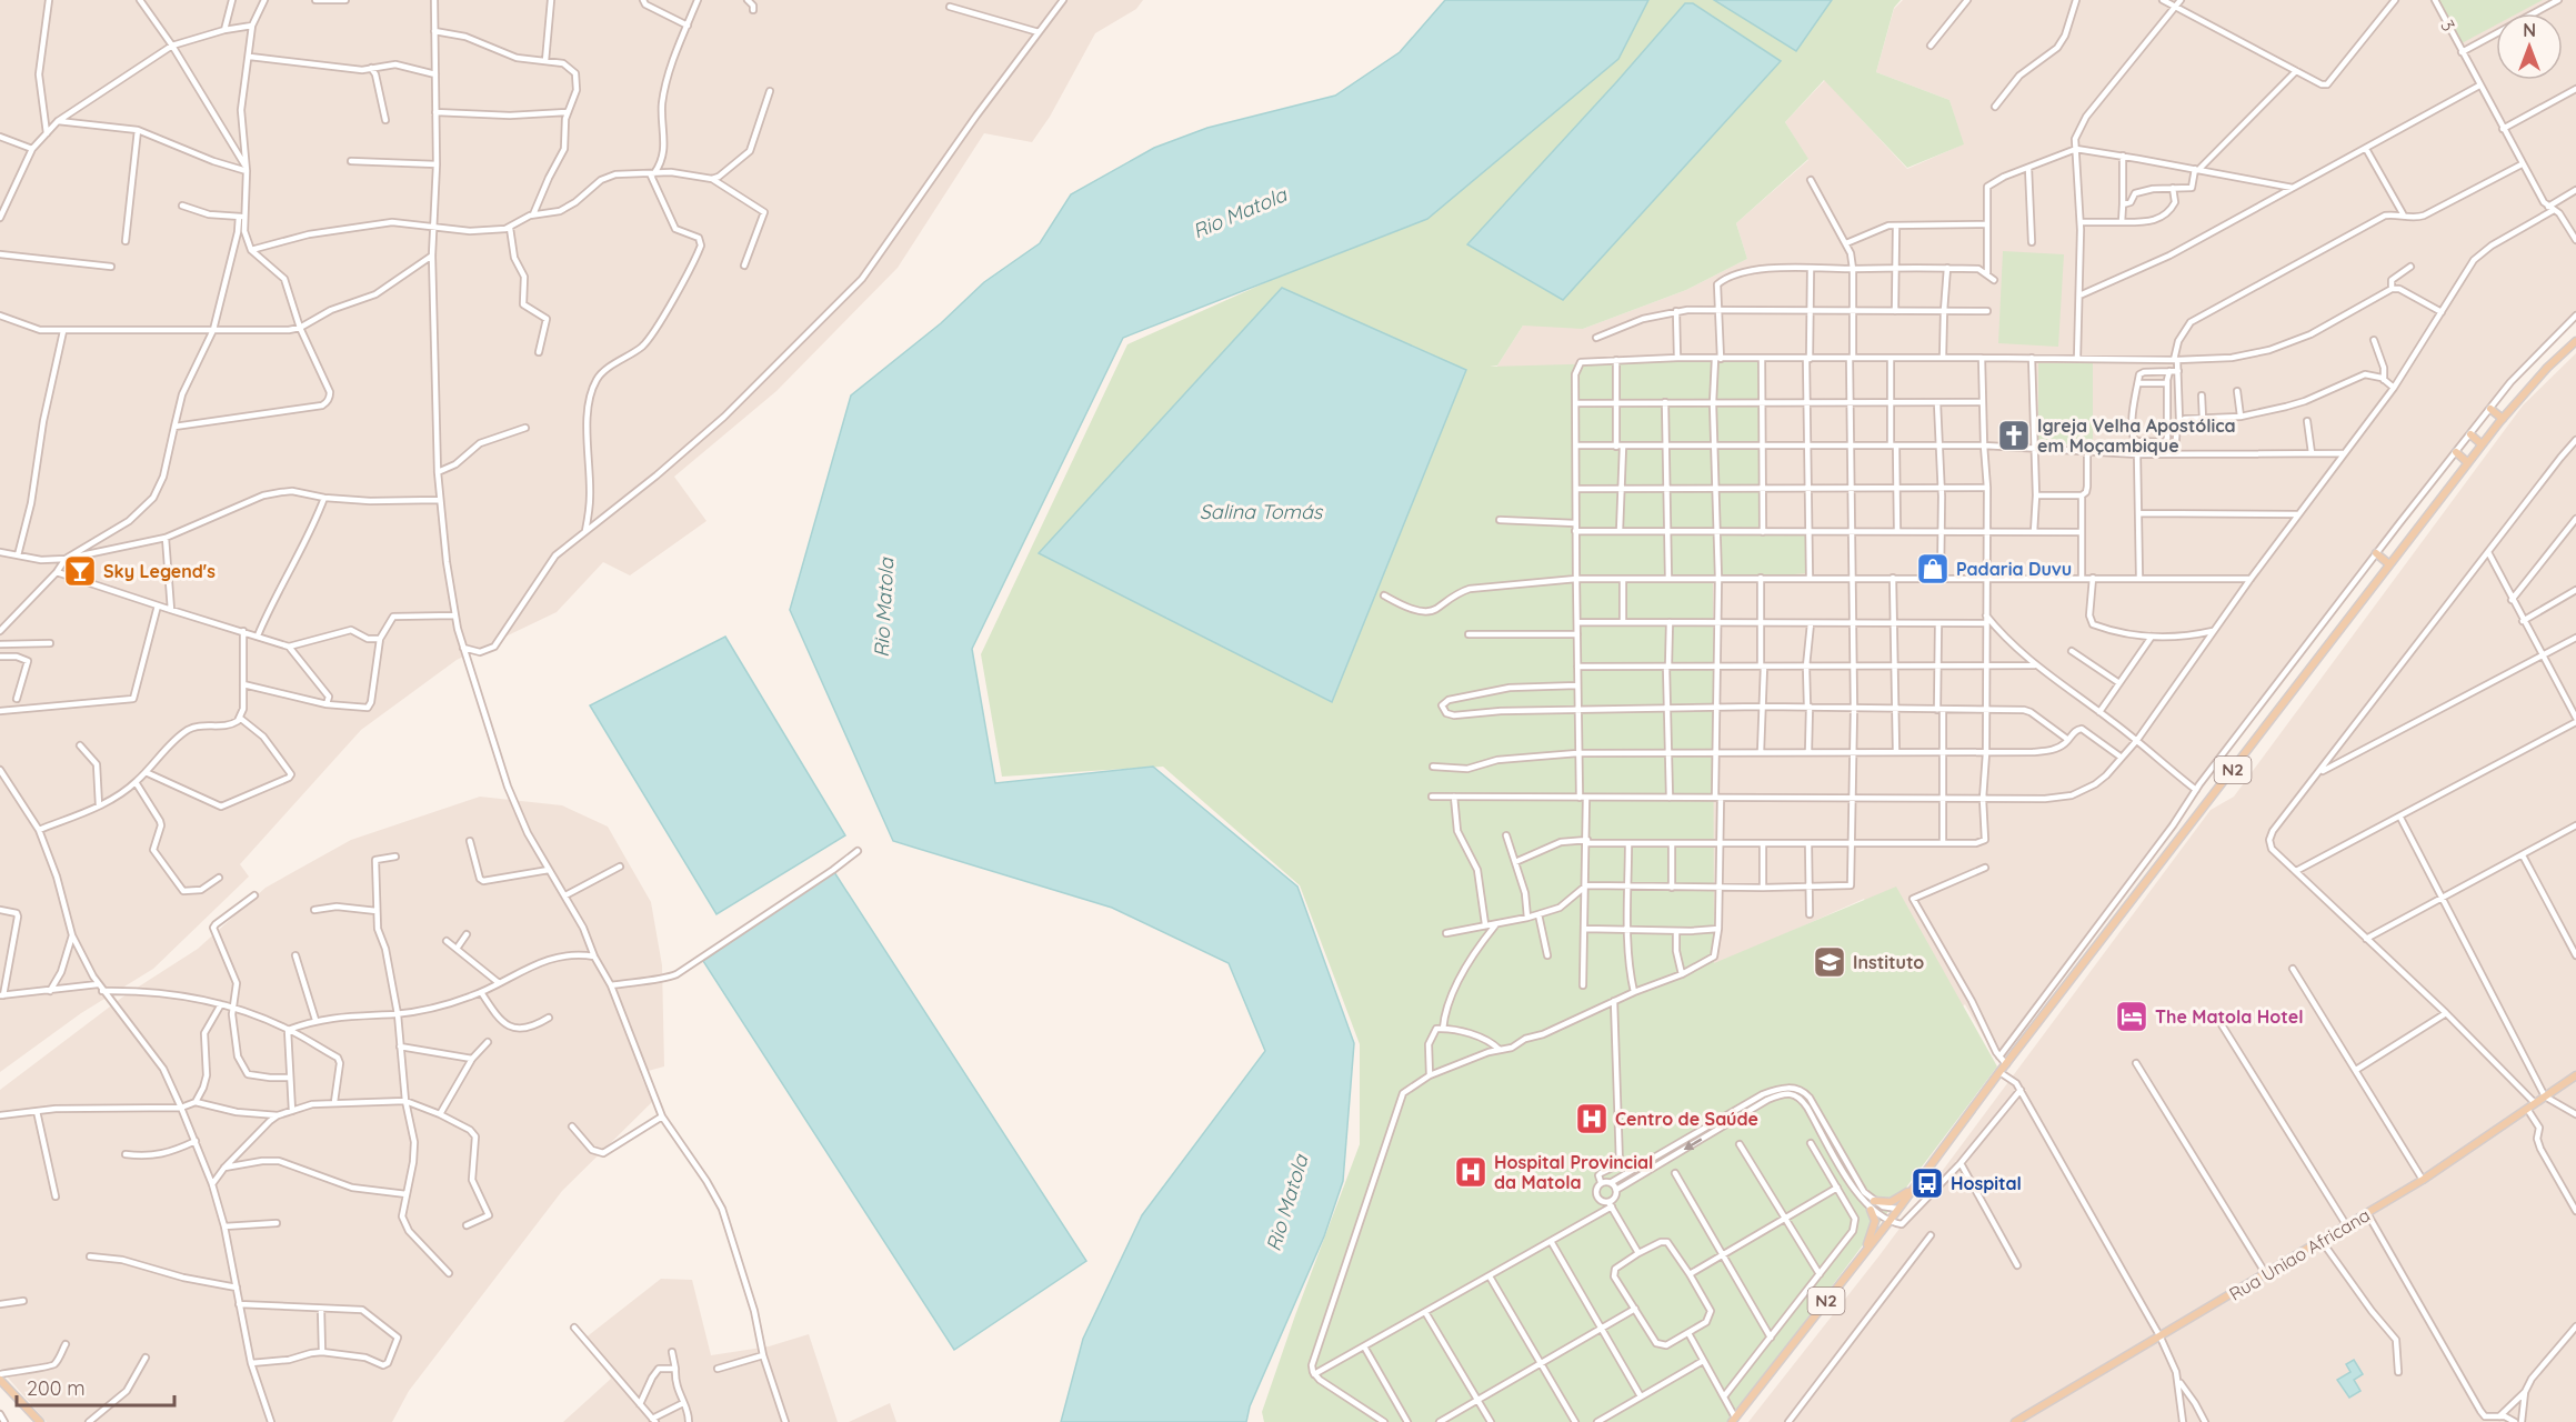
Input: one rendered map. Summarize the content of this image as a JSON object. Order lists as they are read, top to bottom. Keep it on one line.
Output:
{"streets":{"main road":["N2","Rua Uniao Africana"],"street":["3"]},"water":["Rio Matola","Salina Tomás"],"places":{"church":["Igreja Velha Apostólica em Moçambique"],"shop":["Padaria Duvu"],"bar":["Sky Legend's"],"school or university":["Instituto"],"hotel":["The Matola Hotel"],"hospital":["Centro de Saúde","Hospital Provincial da Matola"],"bus stop":["Hospital"]},"scale_bar":"200 m","north":"top"}
